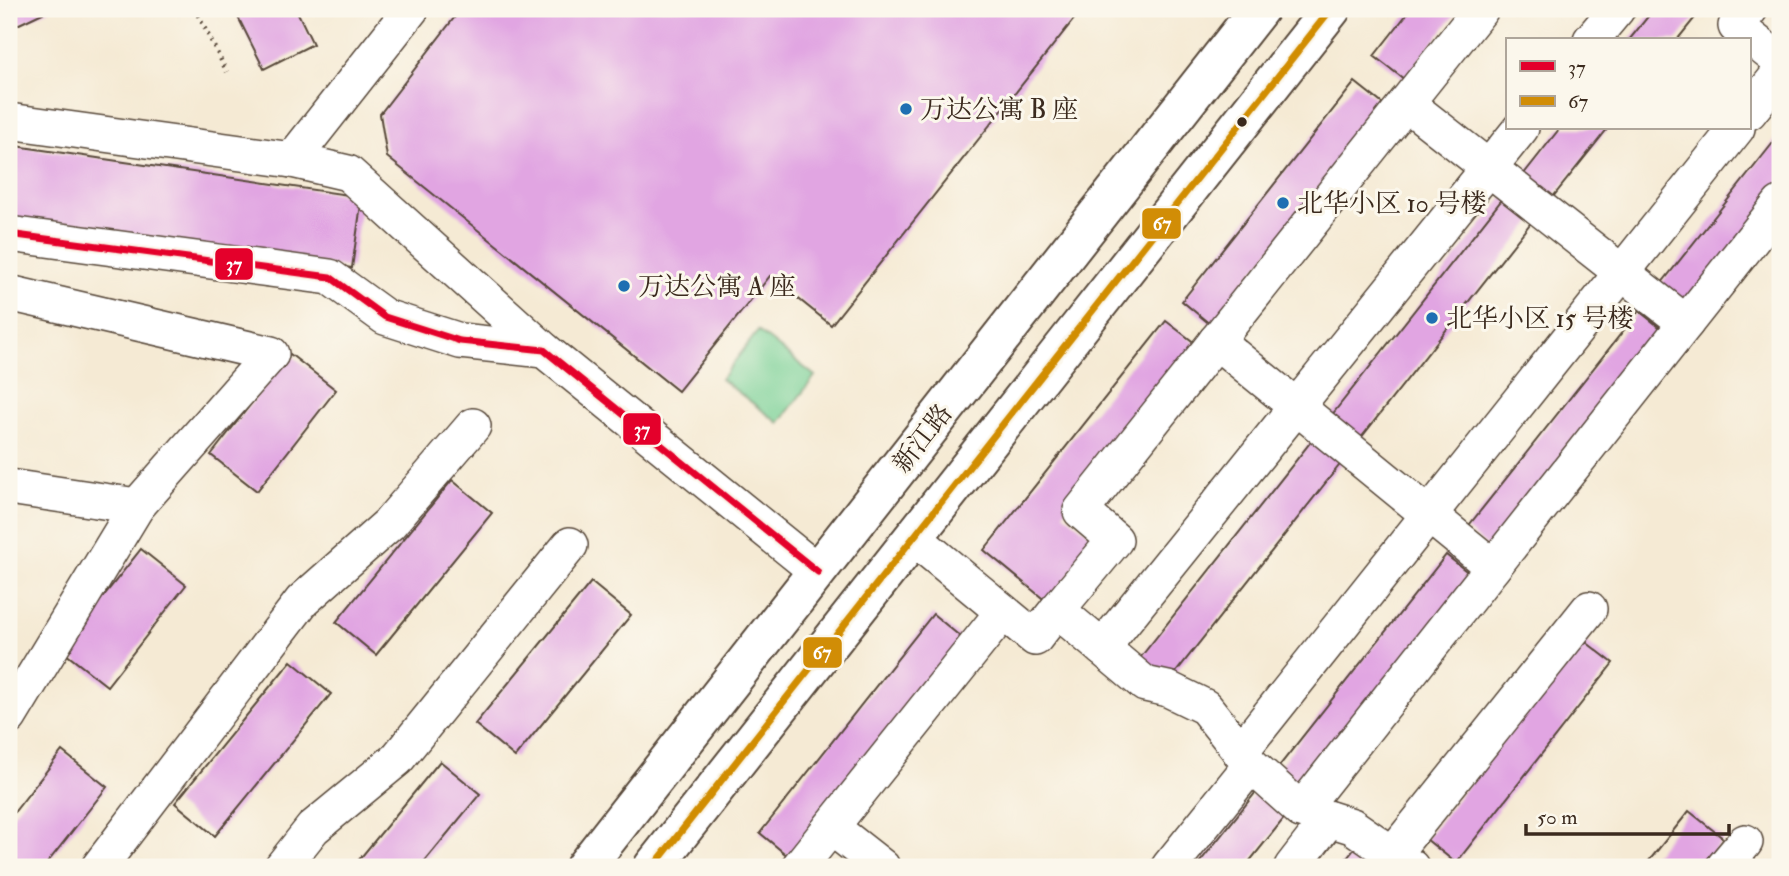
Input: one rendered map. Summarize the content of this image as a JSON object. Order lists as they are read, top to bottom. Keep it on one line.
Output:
{"streets":{"main road":["新江路"]},"places":["万达公寓 B 座","北华小区 10 号楼","万达公寓 A 座","北华小区 15 号楼"],"lines":["transit line 67","transit line 37"],"legend":["37","67"],"scale_bar":"50 m"}
